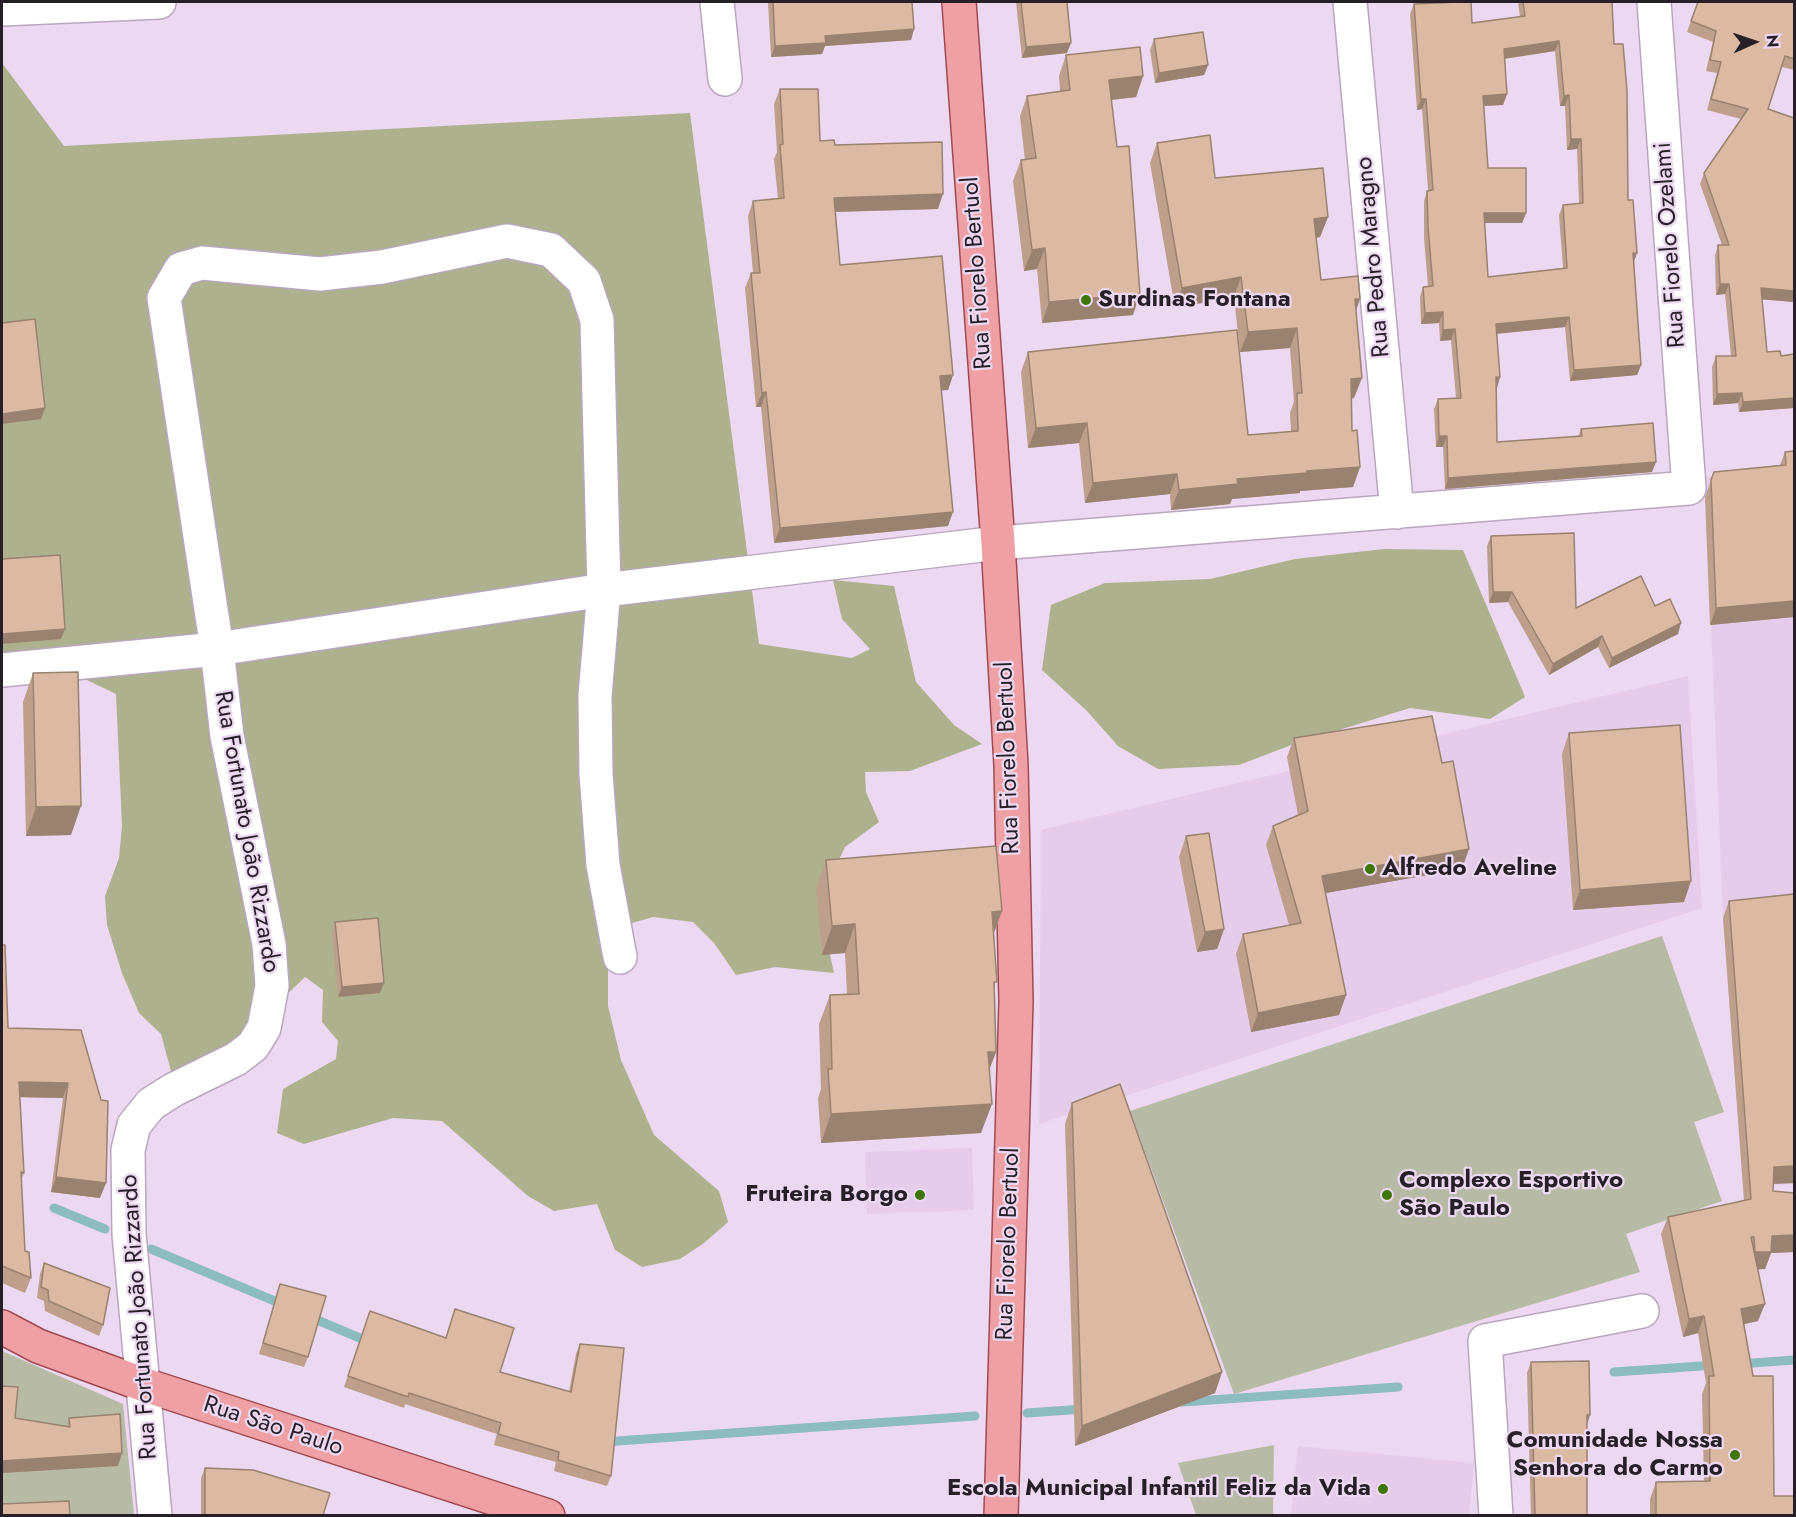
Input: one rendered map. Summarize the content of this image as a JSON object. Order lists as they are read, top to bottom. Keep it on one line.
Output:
{"streets":{"main road":["Rua Fiorelo Bertuol","Rua São Paulo"],"street":["Rua Fiorelo Ozelami","Rua Pedro Maragno","Rua Fortunato João Rizzardo"]},"crossings":[["Rua Fiorelo Ozelami","Rua Pedro Maragno"],["Rua Fortunato João Rizzardo","Rua São Paulo"]],"places":["Surdinas Fontana","Alfredo Aveline","Fruteira Borgo","Complexo Esportivo São Paulo","Comunidade Nossa Senhora do Carmo","Escola Municipal Infantil Feliz da Vida"],"north":"right"}
